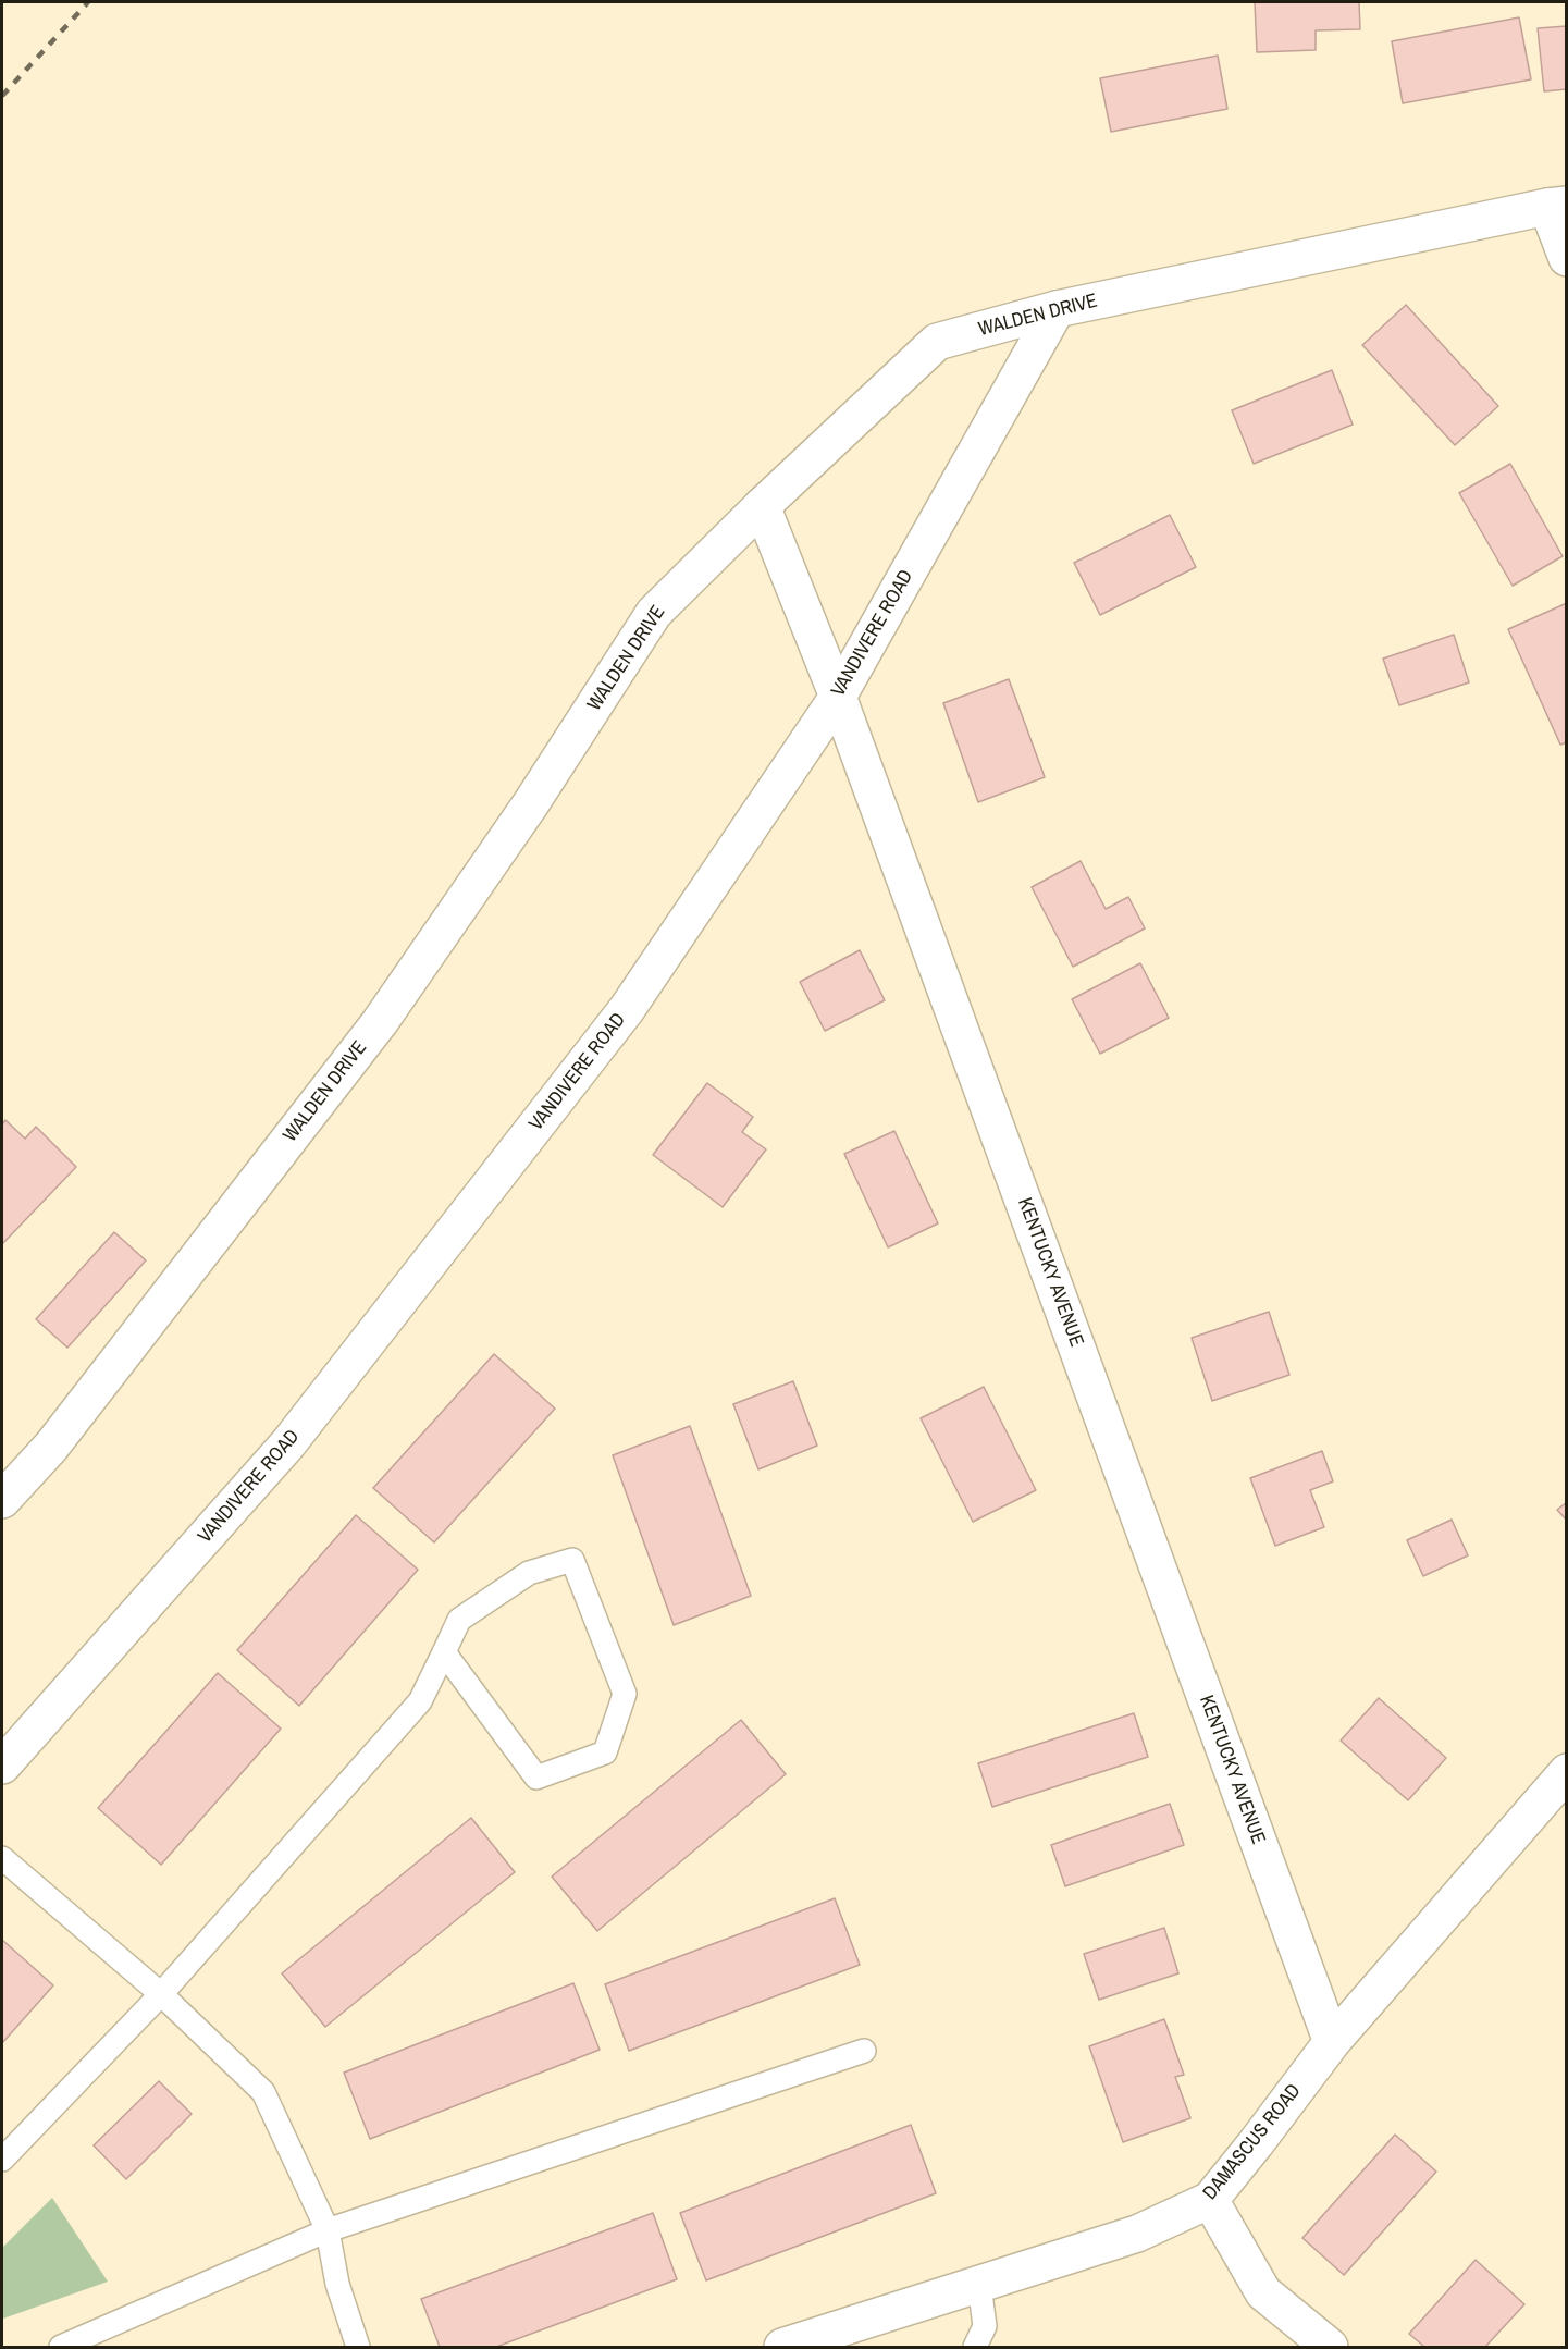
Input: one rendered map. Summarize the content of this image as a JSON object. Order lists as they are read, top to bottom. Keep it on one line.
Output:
{"streets":{"street":["WALDEN DRIVE","VANDIVERE ROAD","KENTUCKY AVENUE","DAMASCUS ROAD"]},"crossings":[["WALDEN DRIVE","VANDIVERE ROAD"],["WALDEN DRIVE","KENTUCKY AVENUE"],["VANDIVERE ROAD","KENTUCKY AVENUE"],["KENTUCKY AVENUE","DAMASCUS ROAD"]]}
